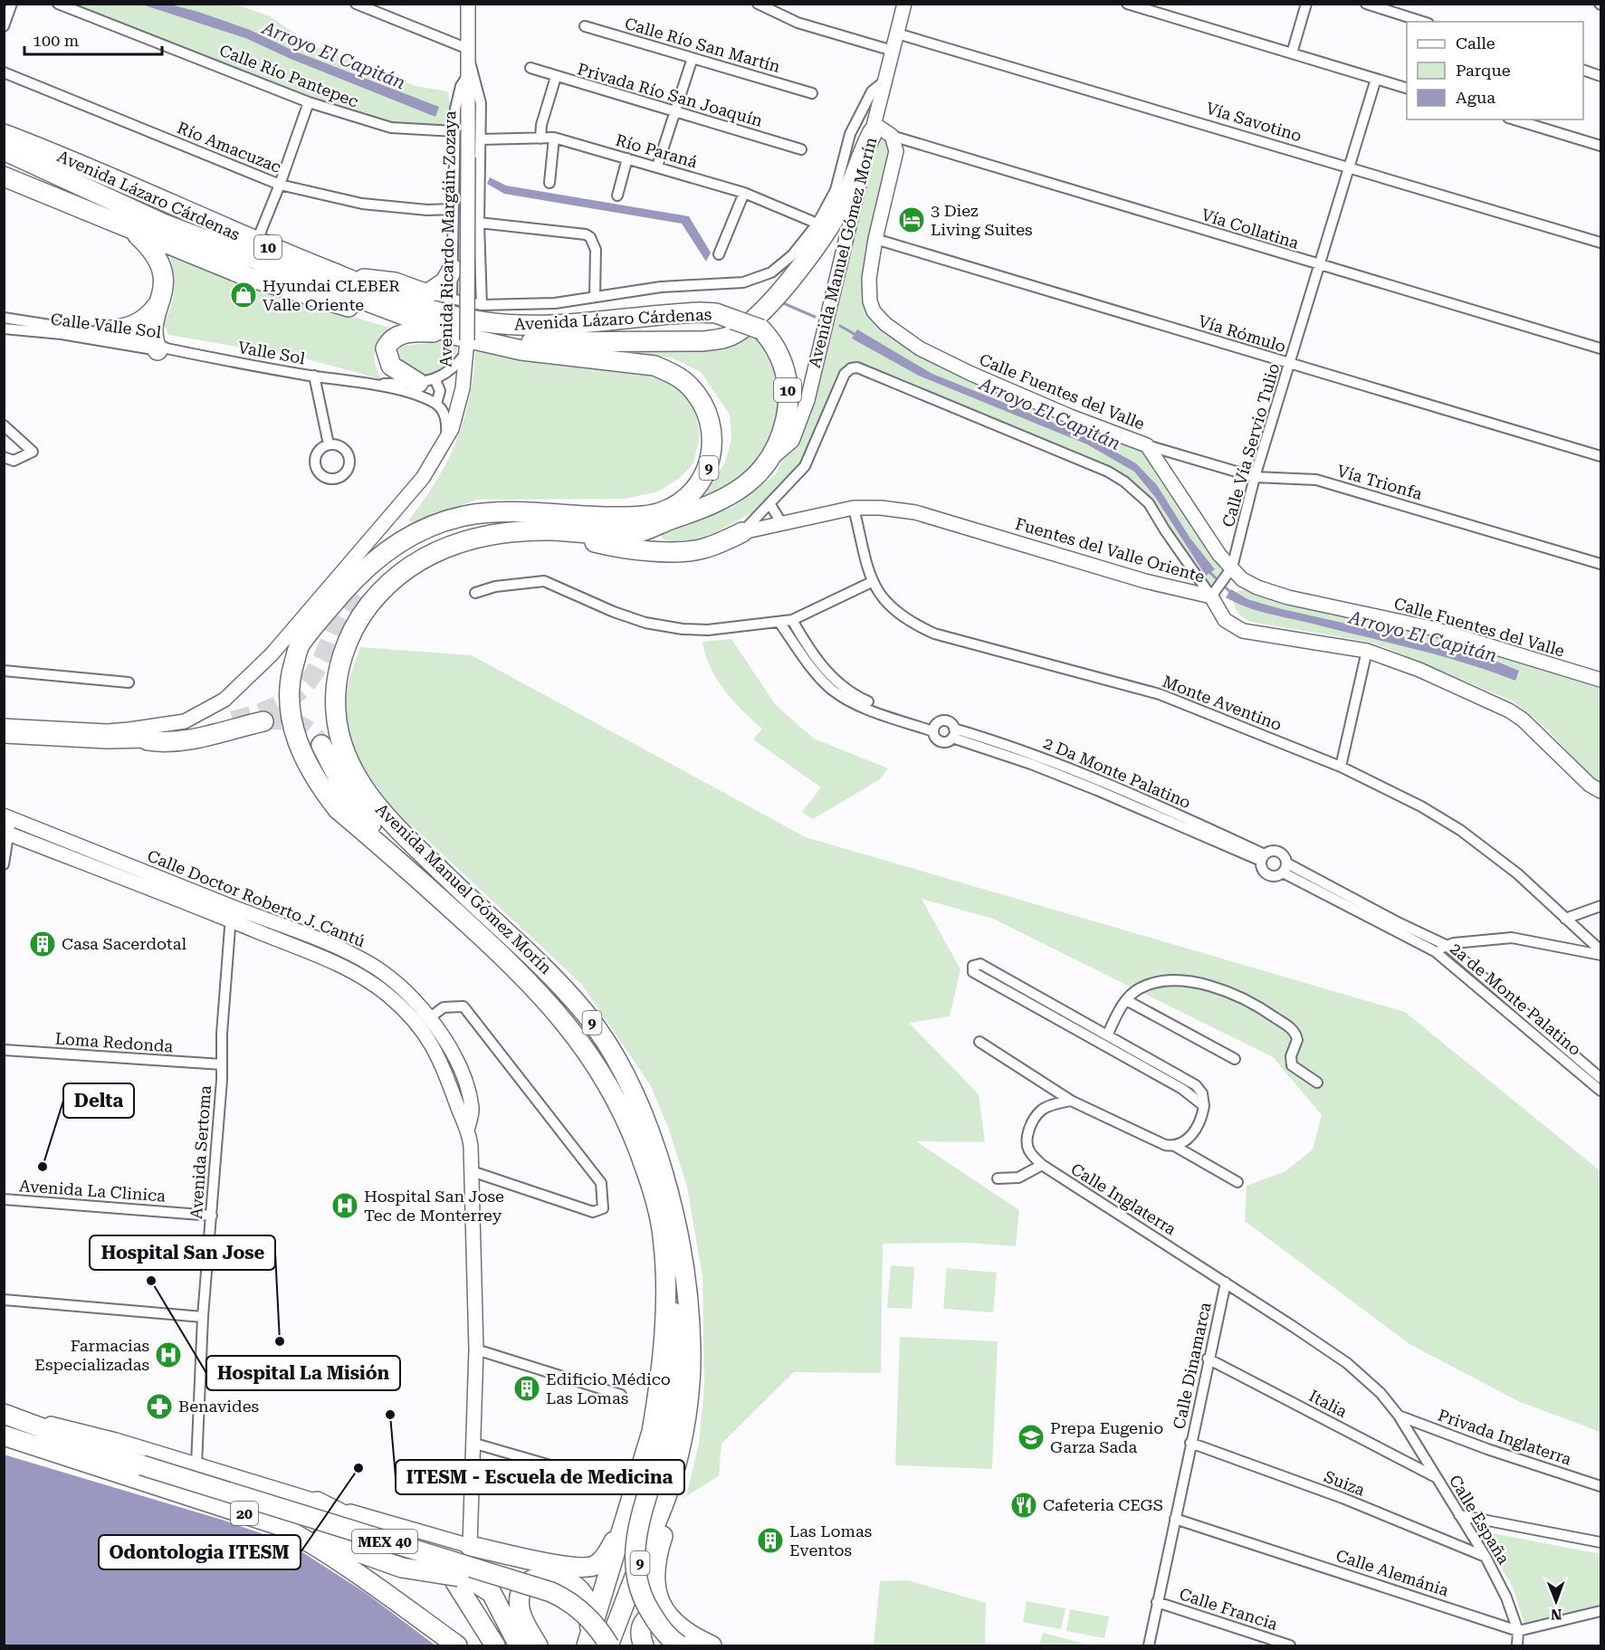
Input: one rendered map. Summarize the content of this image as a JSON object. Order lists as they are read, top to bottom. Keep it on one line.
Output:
{"streets":{"highway":["Avenida Lázaro Cárdenas","10","Avenida Manuel Gómez Morín","9","20","MEX 40"],"street":["Calle Río San Martín","Calle Río Pantepec","Privada Río San Joaquín","Vía Savotino","Río Amacuzac","Río Paraná","Vía Collatina","Avenida Ricardo Margáin Zozaya","Calle Valle Sol","Vía Rómulo","Valle Sol","Calle Fuentes del Valle","Calle Vía Servio Tulio","Vía Trionfa","Fuentes del Valle Oriente","Monte Aventino","2 Da Monte Palatino","Calle Doctor Roberto J. Cantú","2a de Monte Palatino","Loma Redonda","Avenida Sertoma","Avenida La Clinica","Calle Inglaterra","Calle Dinamarca","Italia","Privada Inglaterra","Suiza","Calle España","Calle Alemánia","Calle Francia"]},"crossings":[["Calle Río Pantepec","Avenida Ricardo Margáin Zozaya"],["Vía Savotino","Avenida Manuel Gómez Morín"],["Vía Savotino","Calle Vía Servio Tulio"],["Río Amacuzac","Avenida Ricardo Margáin Zozaya"],["Avenida Lázaro Cárdenas","Avenida Ricardo Margáin Zozaya"],["Avenida Lázaro Cárdenas","Avenida Manuel Gómez Morín"],["Vía Collatina","Calle Fuentes del Valle"],["Vía Collatina","Calle Vía Servio Tulio"],["Avenida Ricardo Margáin Zozaya","Avenida Manuel Gómez Morín"],["Avenida Manuel Gómez Morín","MEX 40"],["Calle Valle Sol","Valle Sol"],["Vía Rómulo","Calle Fuentes del Valle"],["Vía Rómulo","Calle Vía Servio Tulio"],["Calle Fuentes del Valle","Calle Vía Servio Tulio"],["Calle Fuentes del Valle","Vía Trionfa"],["Calle Vía Servio Tulio","Vía Trionfa"],["Calle Vía Servio Tulio","Fuentes del Valle Oriente"],["Fuentes del Valle Oriente","Monte Aventino"],["Calle Doctor Roberto J. Cantú","Avenida Sertoma"],["Loma Redonda","Avenida Sertoma"],["Avenida Sertoma","Avenida La Clinica"],["Avenida Sertoma","20"],["Calle Inglaterra","Calle Dinamarca"],["Calle Inglaterra","Privada Inglaterra"],["Calle Inglaterra","Calle España"],["Calle Dinamarca","Italia"],["Calle Dinamarca","Suiza"],["Calle Dinamarca","Calle Alemánia"],["Calle Dinamarca","Calle Francia"],["Italia","Calle España"],["Privada Inglaterra","Calle España"],["Suiza","Calle España"],["20","MEX 40"],["Calle España","Calle Alemánia"]],"water":["Arroyo El Capitán"],"places":{"hotel":["3 Diez Living Suites"],"shop":["Hyundai CLEBER Valle Oriente"],"building":["Casa Sacerdotal","Edificio Médico Las Lomas","Las Lomas Eventos"],"other":["Delta","Hospital La Misión","Hospital San Jose","ITESM - Escuela de Medicina","Odontologia ITESM"],"hospital":["Hospital San Jose Tec de Monterrey","Farmacias Especializadas"],"pharmacy":["Benavides"],"school or university":["Prepa Eugenio Garza Sada"],"restaurant":["Cafeteria CEGS"]},"legend":["Calle","Parque","Agua"],"scale_bar":"100 m","north":"bottom"}
